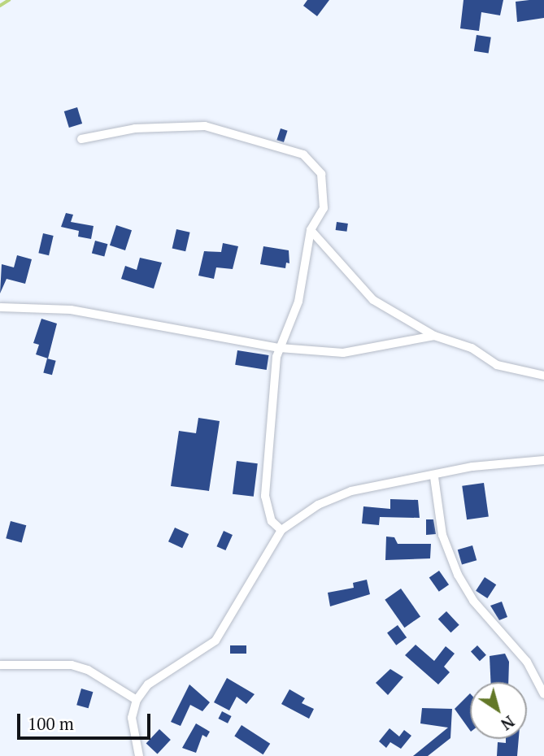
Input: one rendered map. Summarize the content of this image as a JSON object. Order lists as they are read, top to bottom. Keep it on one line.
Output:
{"scale_bar":"100 m","north":"bottom right"}
